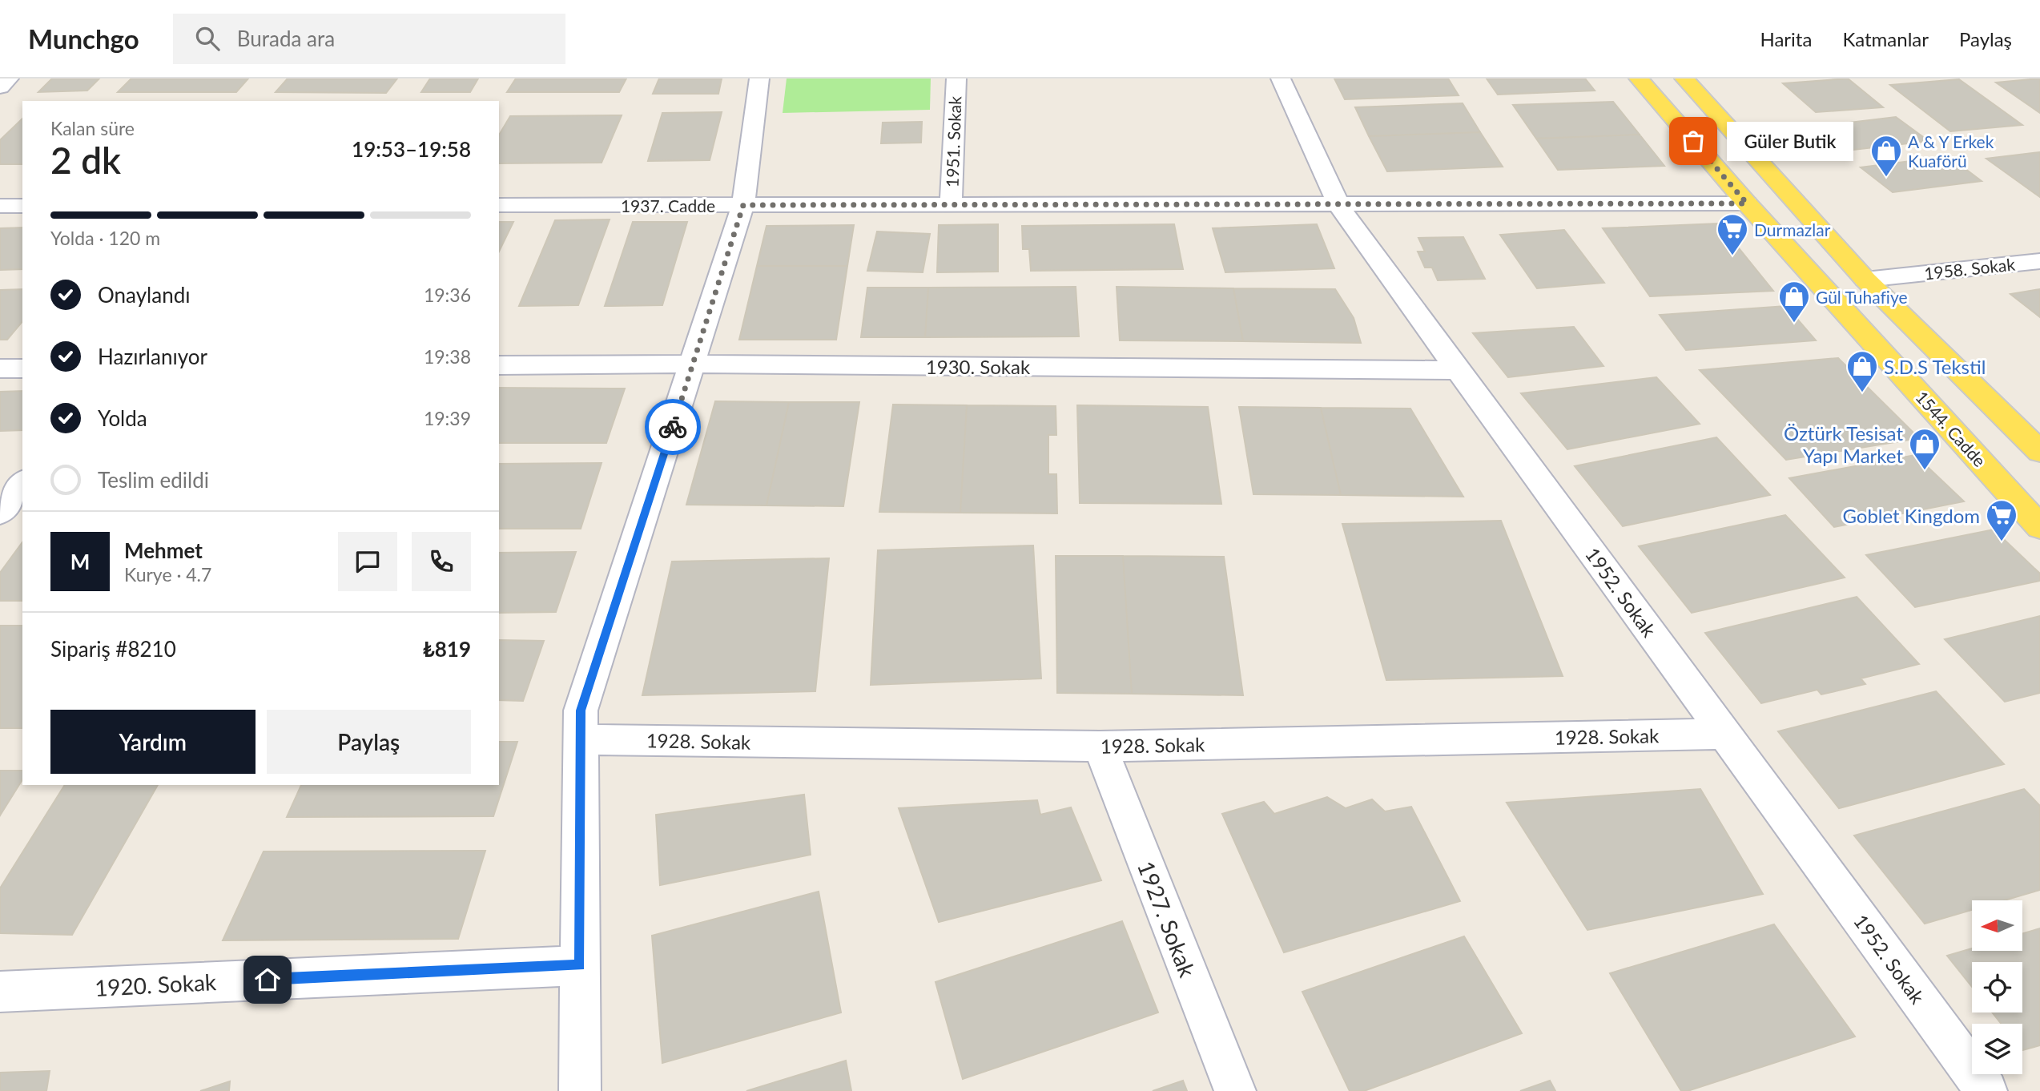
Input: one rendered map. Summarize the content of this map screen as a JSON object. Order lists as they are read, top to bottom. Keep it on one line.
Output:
{"streets":{"main road":["1544. Cadde"],"street":["1951. Sokak","1937. Cadde","1958. Sokak","1930. Sokak","1952. Sokak","1928. Sokak","1927. Sokak","1920. Sokak"]},"crossings":[["1951. Sokak","1937. Cadde"],["1937. Cadde","1544. Cadde"],["1937. Cadde","1952. Sokak"],["1930. Sokak","1952. Sokak"],["1952. Sokak","1928. Sokak"],["1928. Sokak","1927. Sokak"]],"places":{"other":["Güler Butik"],"shop":["A & Y Erkek Kuaförü","Gül Tuhafiye","S.D.S Tekstil","Öztürk Tesisat Yapı Market"],"supermarket":["Durmazlar","Goblet Kingdom"]},"north":"left","page":{"header":"Munchgo","search":"Burada ara","nav":["Harita","Katmanlar","Paylaş"],"heading":["2 dk","Kalan süre","19:53–19:58"],"panel":["Mehmet","Kurye · 4.7","Sipariş #8210","₺819"],"bubble":"Güler Butik","bar":"Yolda · 120 m","list":[["Onaylandı","19:36"],["Hazırlanıyor","19:38"],["Yolda","19:39"],"Teslim edildi"],"round":"M","buttons":["Yardım","Paylaş"]}}
